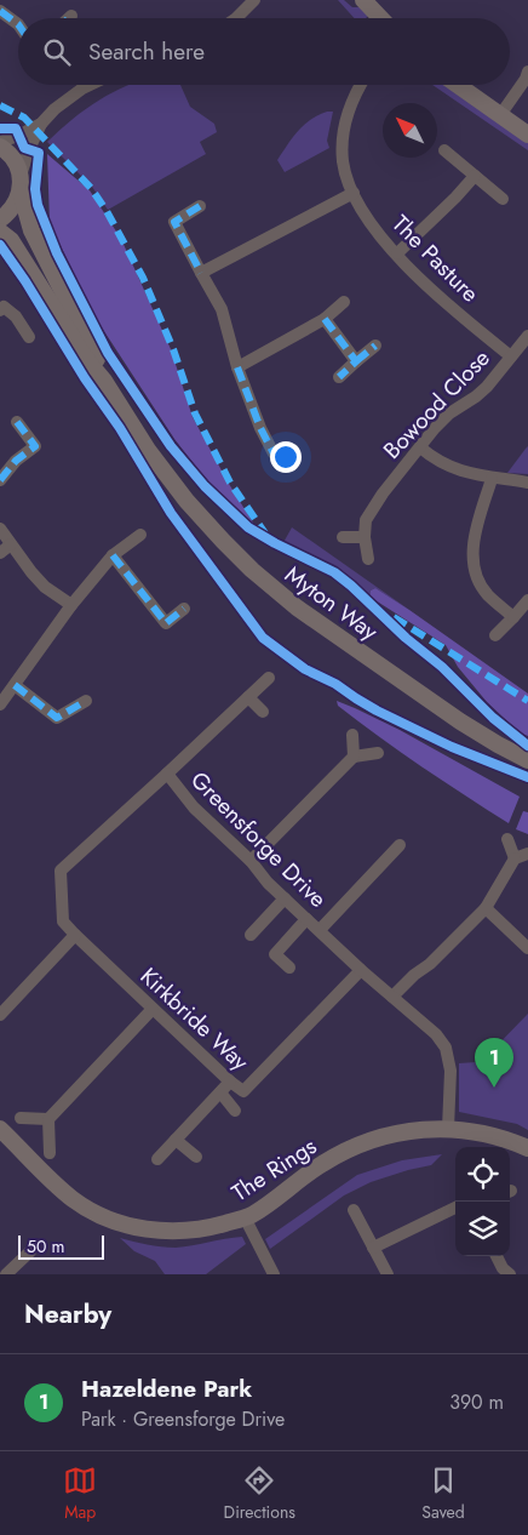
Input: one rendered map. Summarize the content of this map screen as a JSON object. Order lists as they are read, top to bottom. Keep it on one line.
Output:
{"streets":{"street":["The Pasture","Bowood Close","Myton Way","Greensforge Drive","Kirkbride Way","The Rings"]},"crossings":[["The Pasture","Bowood Close"],["Greensforge Drive","Kirkbride Way"],["Greensforge Drive","The Rings"]],"scale_bar":"50 m","north":"top left","page":{"search":"Search here","pins":"1","scale":"50 m","heading":"Nearby","list":[{"mark":"1","name":"Hazeldene Park","note":"Park · Greensforge Drive","value":"390 m"}],"nav":["Map","Directions","Saved"]}}
